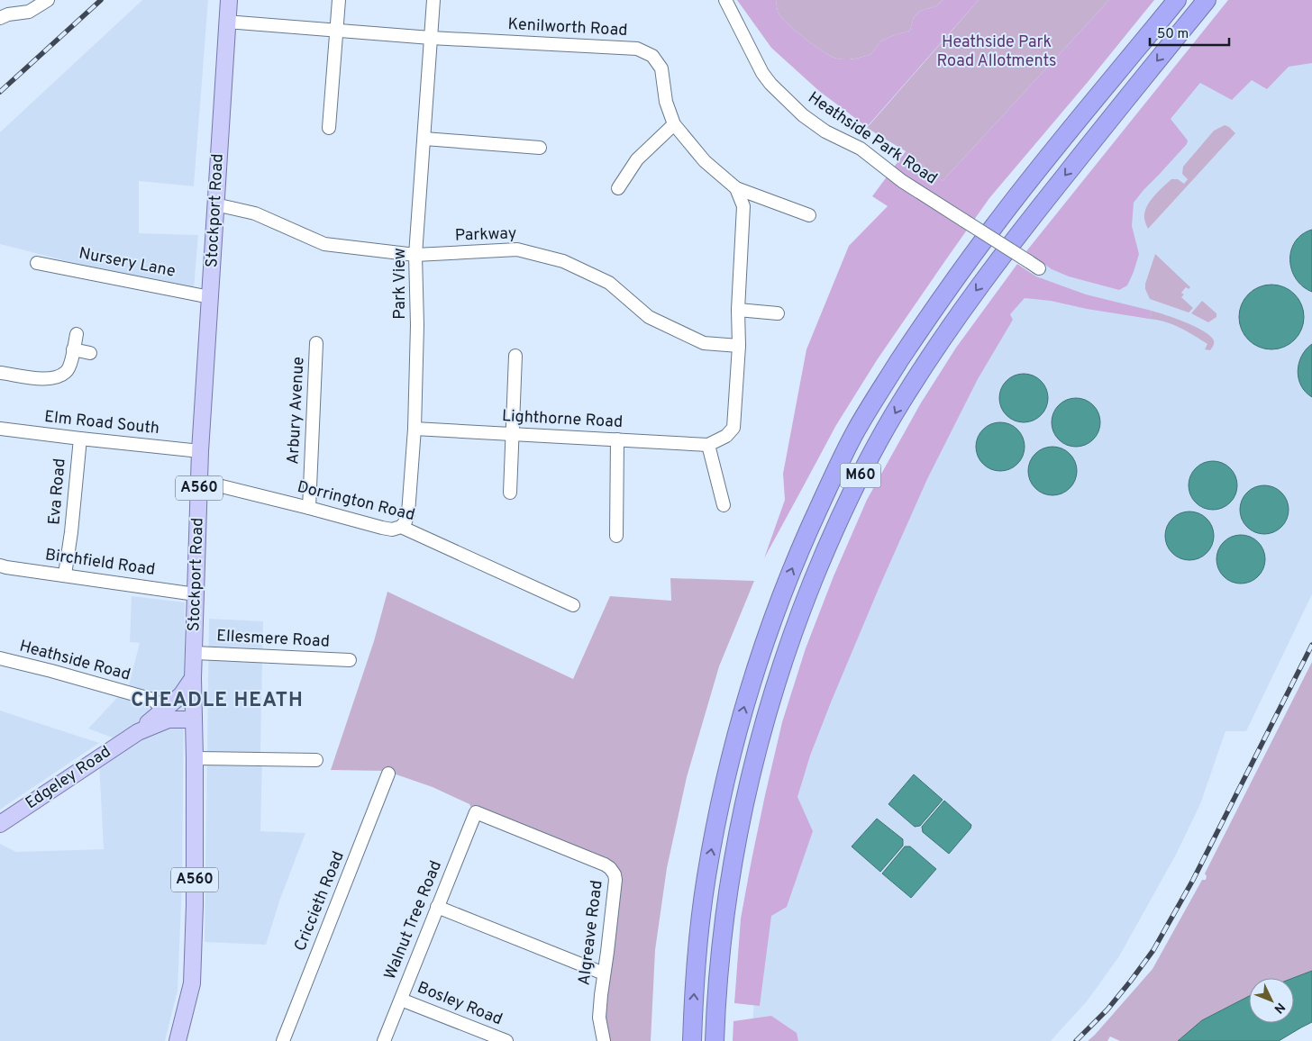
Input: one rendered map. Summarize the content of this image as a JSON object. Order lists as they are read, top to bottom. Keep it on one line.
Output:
{"streets":{"highway":["M60"],"main road":["Stockport Road","A560","Edgeley Road"],"street":["Kenilworth Road","Heathside Park Road","Parkway","Nursery Lane","Park View","Arbury Avenue","Lighthorne Road","Elm Road South","Eva Road","Dorrington Road","Birchfield Road","Ellesmere Road","Heathside Road","Criccieth Road","Walnut Tree Road","Algreave Road","Bosley Road"]},"crossings":[["Kenilworth Road","Stockport Road"],["Kenilworth Road","Park View"],["Stockport Road","Parkway"],["Stockport Road","Nursery Lane"],["Stockport Road","Elm Road South"],["Stockport Road","A560"],["Stockport Road","Dorrington Road"],["Stockport Road","Birchfield Road"],["Stockport Road","Ellesmere Road"],["Stockport Road","Edgeley Road"],["Parkway","Park View"],["Park View","Lighthorne Road"],["Park View","Dorrington Road"],["Arbury Avenue","Dorrington Road"],["Elm Road South","Eva Road"],["A560","Edgeley Road"],["Eva Road","Birchfield Road"],["Heathside Road","Edgeley Road"],["Walnut Tree Road","Algreave Road"],["Walnut Tree Road","Bosley Road"]],"districts":["CHEADLE HEATH"],"parks":["Heathside Park Road Allotments"],"scale_bar":"50 m","north":"bottom right"}
